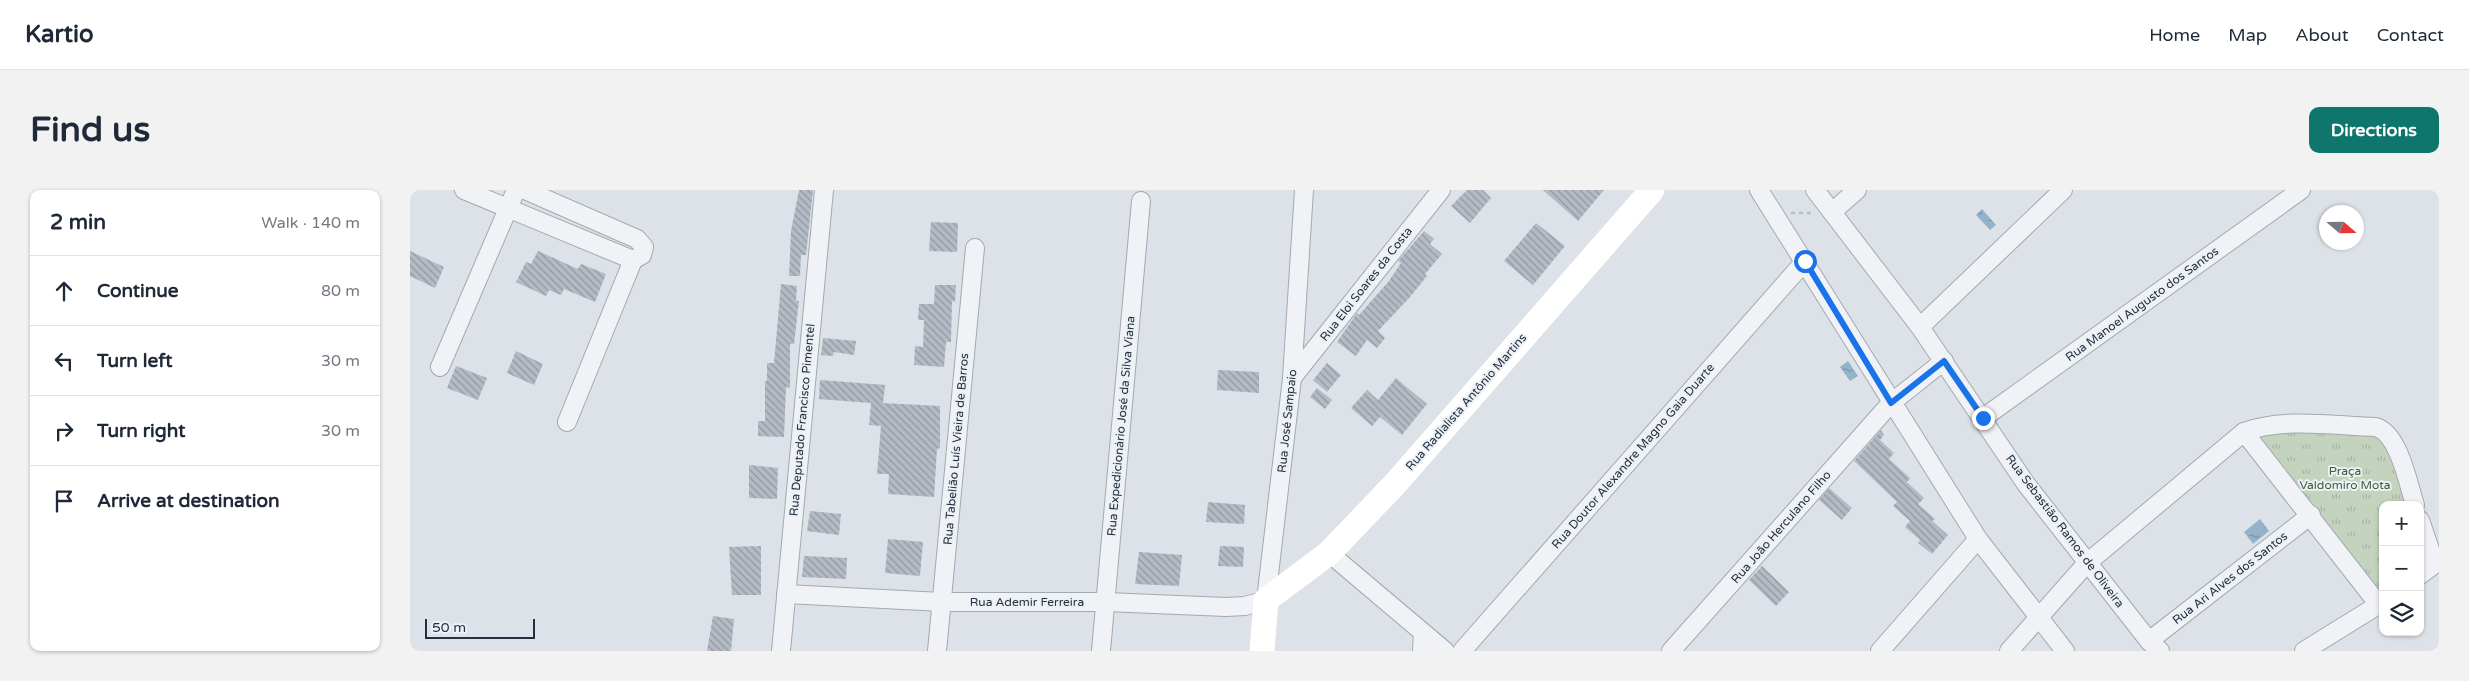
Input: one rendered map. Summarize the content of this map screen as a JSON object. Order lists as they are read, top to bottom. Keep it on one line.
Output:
{"streets":{"street":["Rua Eloi Soares da Costa","Rua Manoel Augusto dos Santos","Rua Radialista Antônio Martins","Rua Deputado Francisco Pimentel","Rua José Sampaio","Rua Expedicionário José da Silva Viana","Rua Tabelião Luís Vieira de Barros","Rua Doutor Alexandre Magno Gaia Duarte","Rua João Herculano Filho","Rua Sebastião Ramos de Oliveira","Rua Ari Alves dos Santos","Rua Ademir Ferreira"]},"crossings":[["Rua Eloi Soares da Costa","Rua José Sampaio"],["Rua Manoel Augusto dos Santos","Rua Sebastião Ramos de Oliveira"],["Rua Radialista Antônio Martins","Rua José Sampaio"],["Rua Radialista Antônio Martins","Rua Ademir Ferreira"],["Rua Deputado Francisco Pimentel","Rua Ademir Ferreira"],["Rua José Sampaio","Rua Ademir Ferreira"],["Rua Expedicionário José da Silva Viana","Rua Ademir Ferreira"],["Rua Tabelião Luís Vieira de Barros","Rua Ademir Ferreira"],["Rua João Herculano Filho","Rua Sebastião Ramos de Oliveira"],["Rua Sebastião Ramos de Oliveira","Rua Ari Alves dos Santos"]],"parks":["Praça Valdomiro Mota"],"scale_bar":"50 m","north":"right","page":{"header":"Kartio","nav":["Home","Map","About","Contact"],"buttons":"Directions","title":"Find us","heading":["2 min","Walk · 140 m"],"list":[["Continue","80 m"],["Turn left","30 m"],["Turn right","30 m"],"Arrive at destination"],"map_buttons":["+","−"],"scale":"50 m"}}
